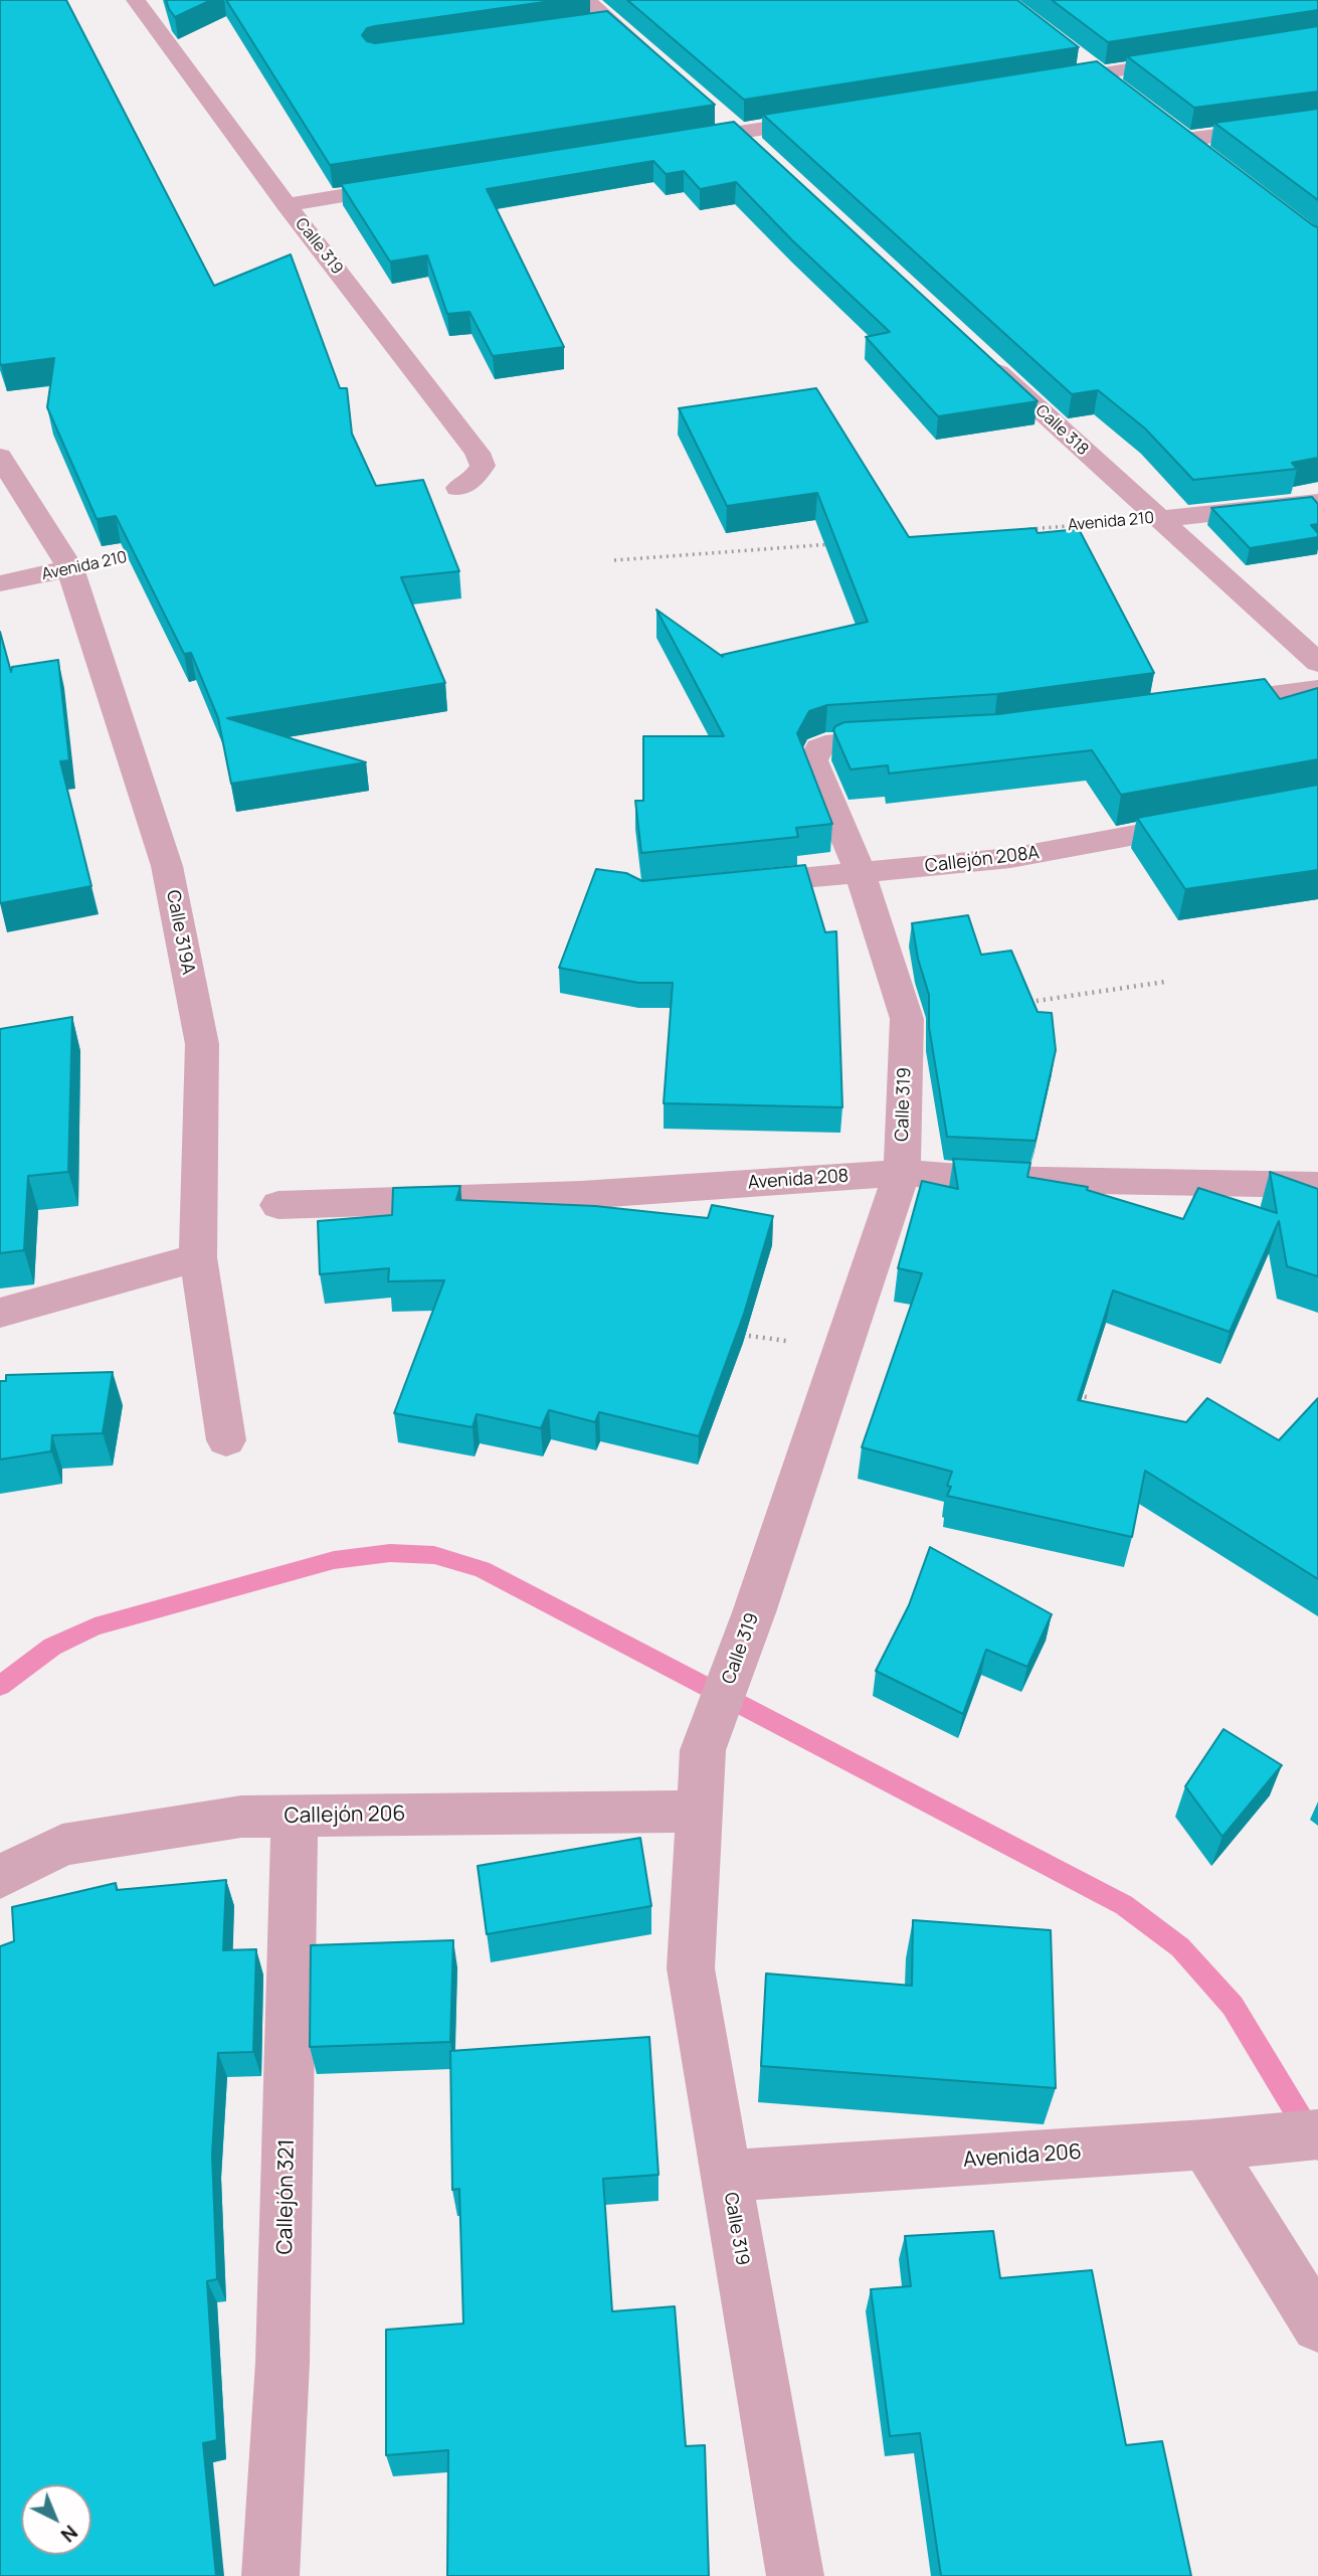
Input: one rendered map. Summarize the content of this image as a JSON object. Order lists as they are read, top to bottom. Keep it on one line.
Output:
{"streets":{"street":["Calle 319","Calle 318","Avenida 210","Callejón 208A","Calle 319A","Avenida 208","Callejón 206","Avenida 206","Callejón 321"]},"crossings":[["Calle 319","Callejón 208A"],["Calle 319","Avenida 208"],["Calle 319","Callejón 206"],["Calle 319","Avenida 206"],["Calle 318","Avenida 210"],["Avenida 210","Calle 319A"],["Callejón 206","Callejón 321"]],"north":"bottom right"}
